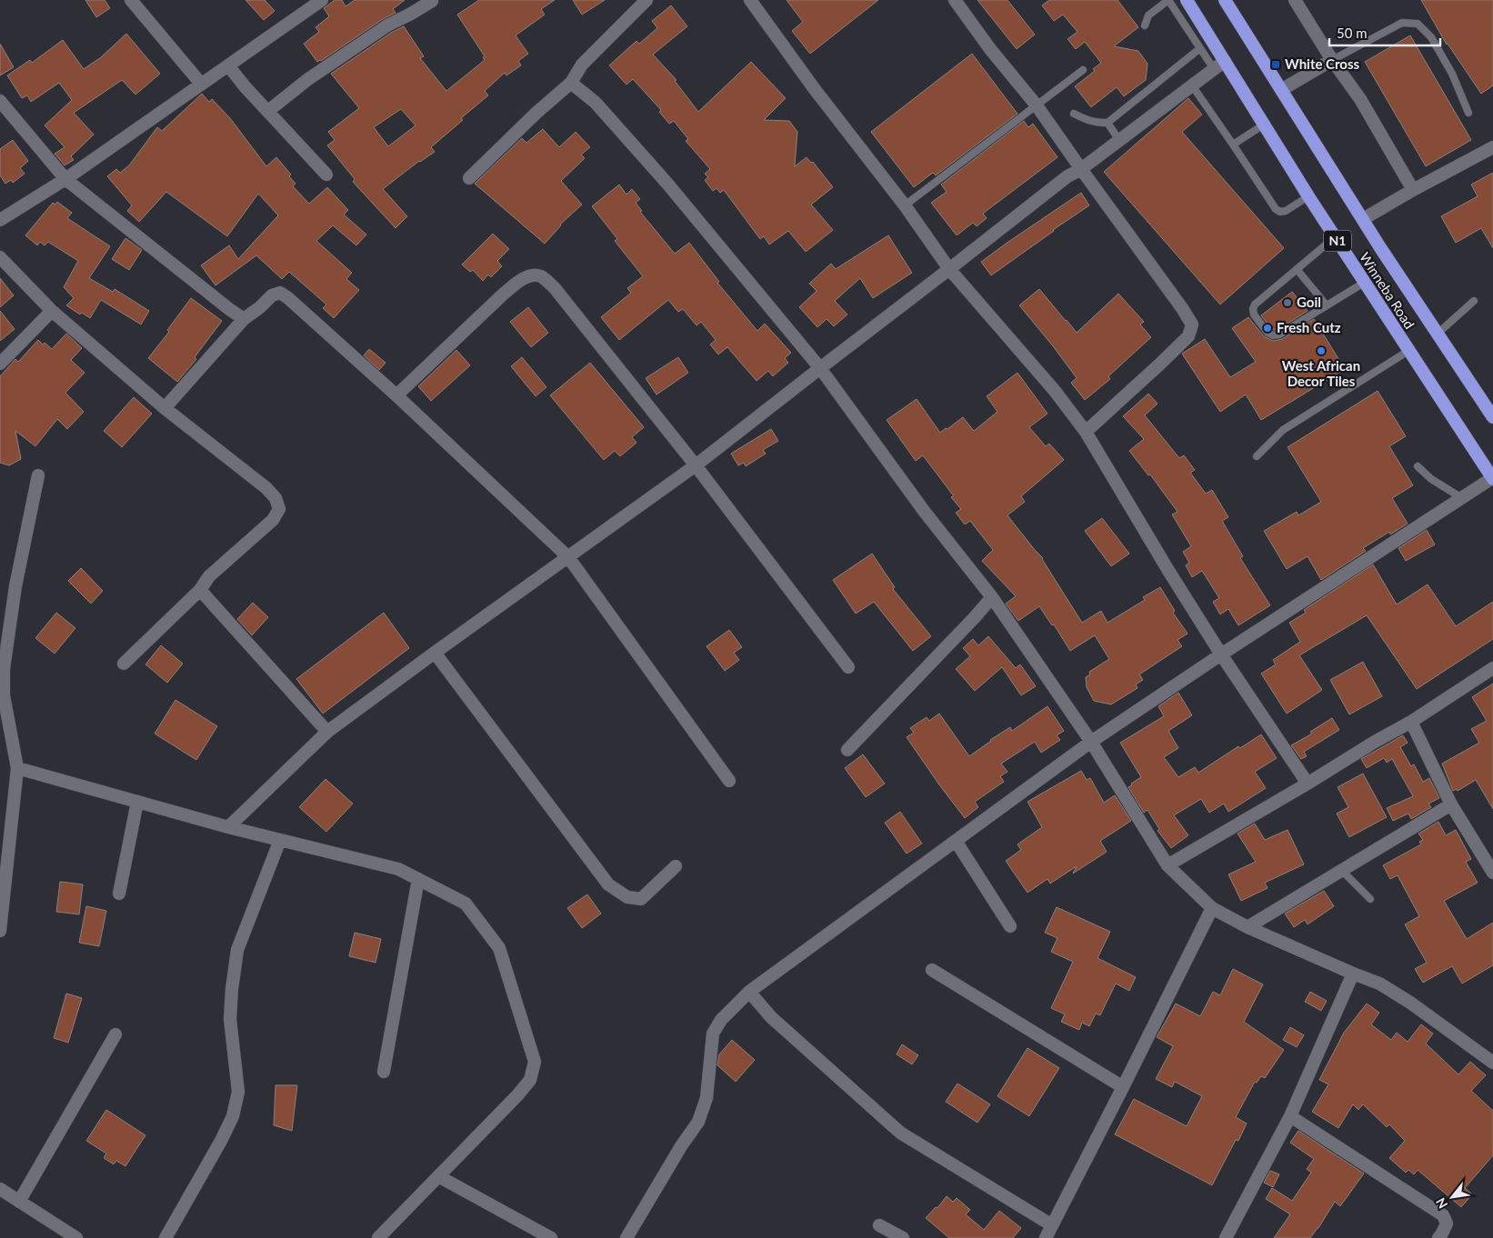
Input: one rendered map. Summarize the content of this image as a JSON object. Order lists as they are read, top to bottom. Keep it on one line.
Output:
{"streets":{"highway":["N1","Winneba Road"]},"places":{"transit":["White Cross"],"other":["Goil","Fresh Cutz","West African Decor Tiles"]},"scale_bar":"50 m","north":"bottom left"}
